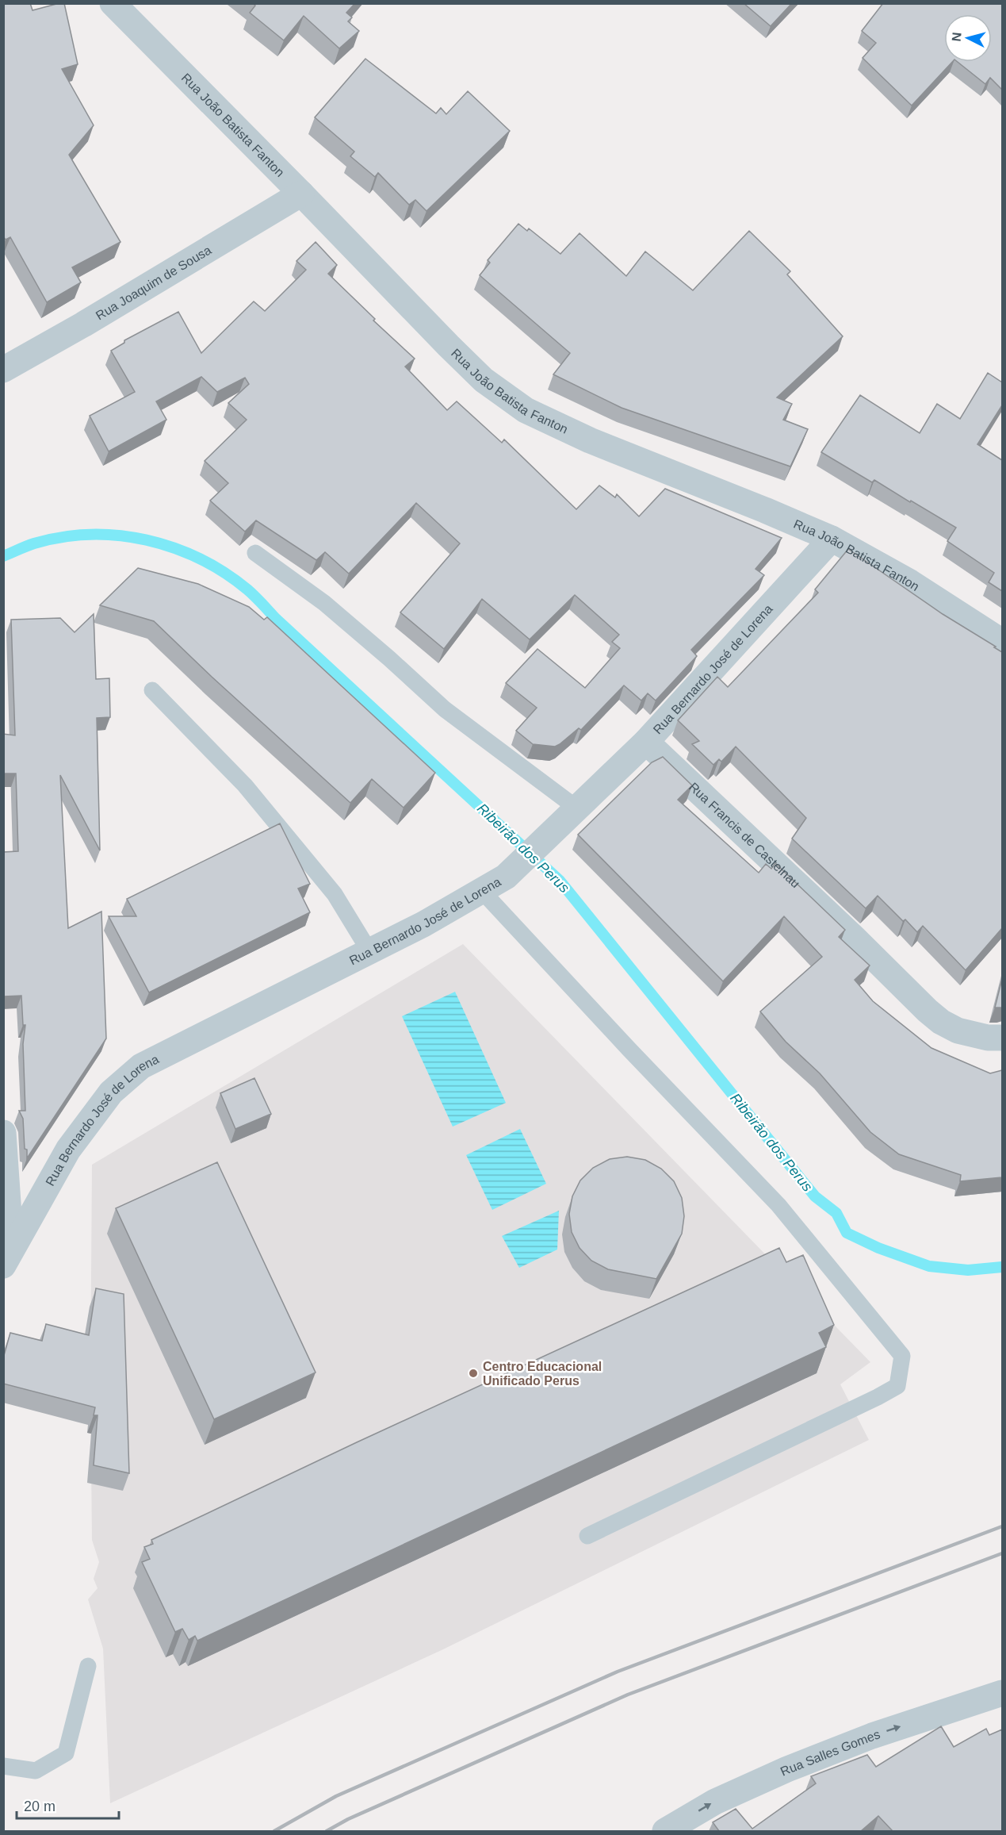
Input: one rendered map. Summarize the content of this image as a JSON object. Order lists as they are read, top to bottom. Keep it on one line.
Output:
{"streets":{"street":["Rua João Batista Fanton","Rua Joaquim de Sousa","Rua Bernardo José de Lorena","Rua Francis de Castelnau","Rua Salles Gomes"]},"crossings":[["Rua João Batista Fanton","Rua Joaquim de Sousa"],["Rua João Batista Fanton","Rua Bernardo José de Lorena"],["Rua Bernardo José de Lorena","Rua Francis de Castelnau"]],"one_way":["Rua Salles Gomes"],"water":["Ribeirão dos Perus"],"places":["Centro Educacional Unificado Perus"],"scale_bar":"20 m","north":"left"}
